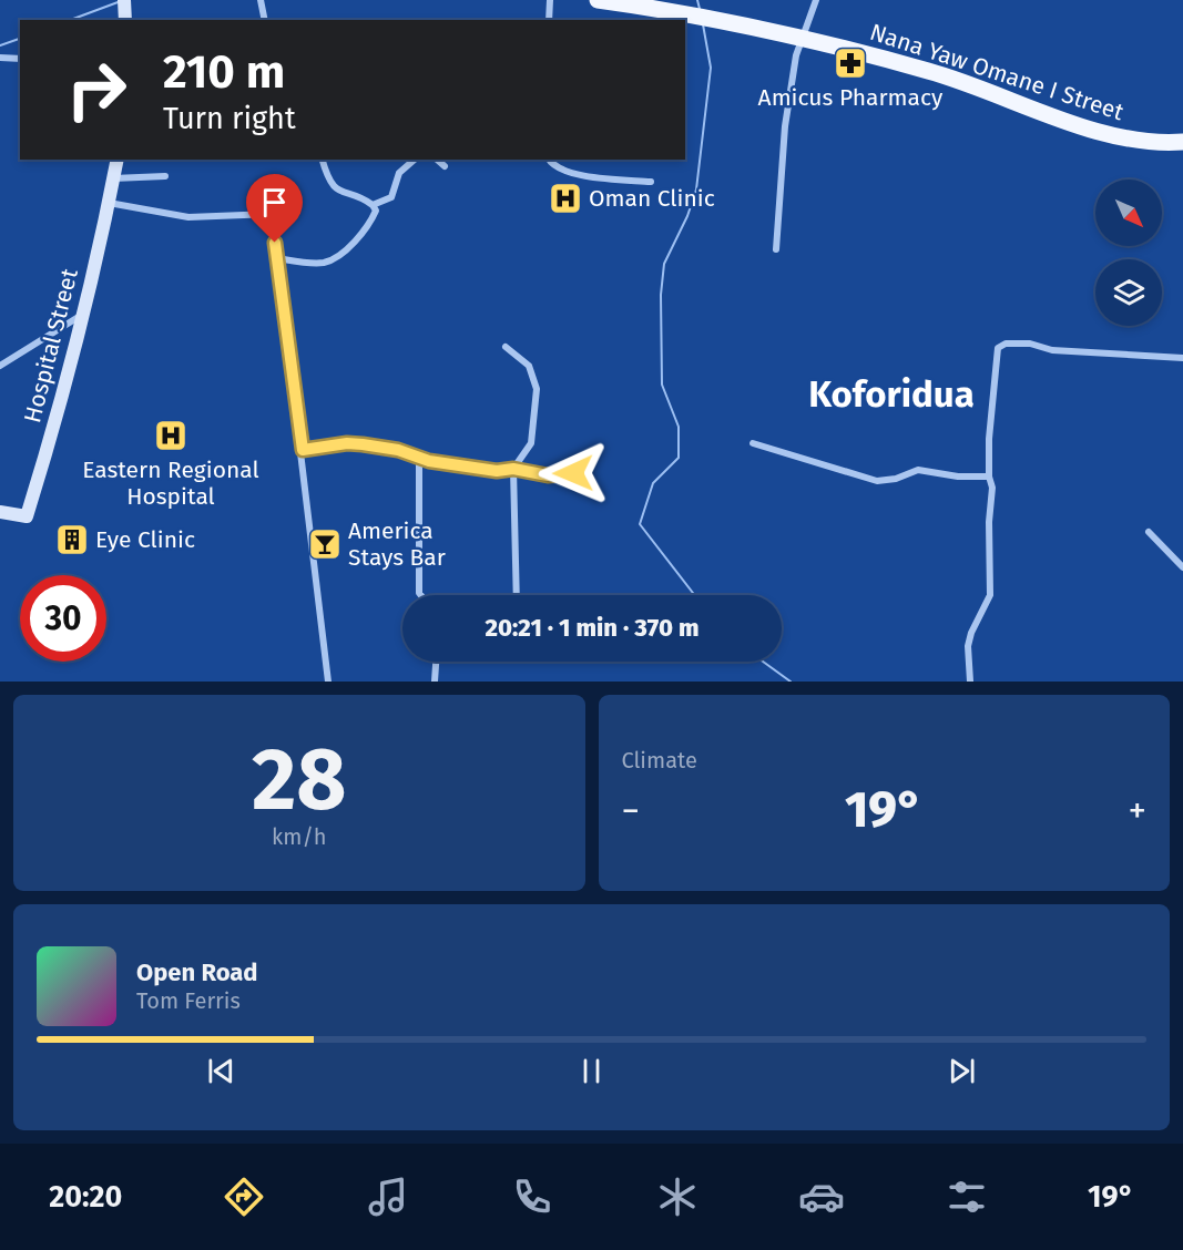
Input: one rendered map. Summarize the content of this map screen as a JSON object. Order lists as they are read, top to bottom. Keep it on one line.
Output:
{"streets":{"main road":["Nana Yaw Omane I Street"],"street":["Hospital Street"]},"districts":["Koforidua"],"places":{"pharmacy":["Amicus Pharmacy"],"hospital":["Oman Clinic","Eastern Regional Hospital"],"building":["Eye Clinic"],"bar":["America Stays Bar"]},"north":"bottom right","page":{"turn":["210 m","Turn right"],"limit":"30","trip":"20:21 · 1 min · 370 m","tile":[["28","km/h"],"Climate"],"heat":["−","19°","+"],"song":["Open Road","Tom Ferris"],"tabs":["20:20","19°"]}}
